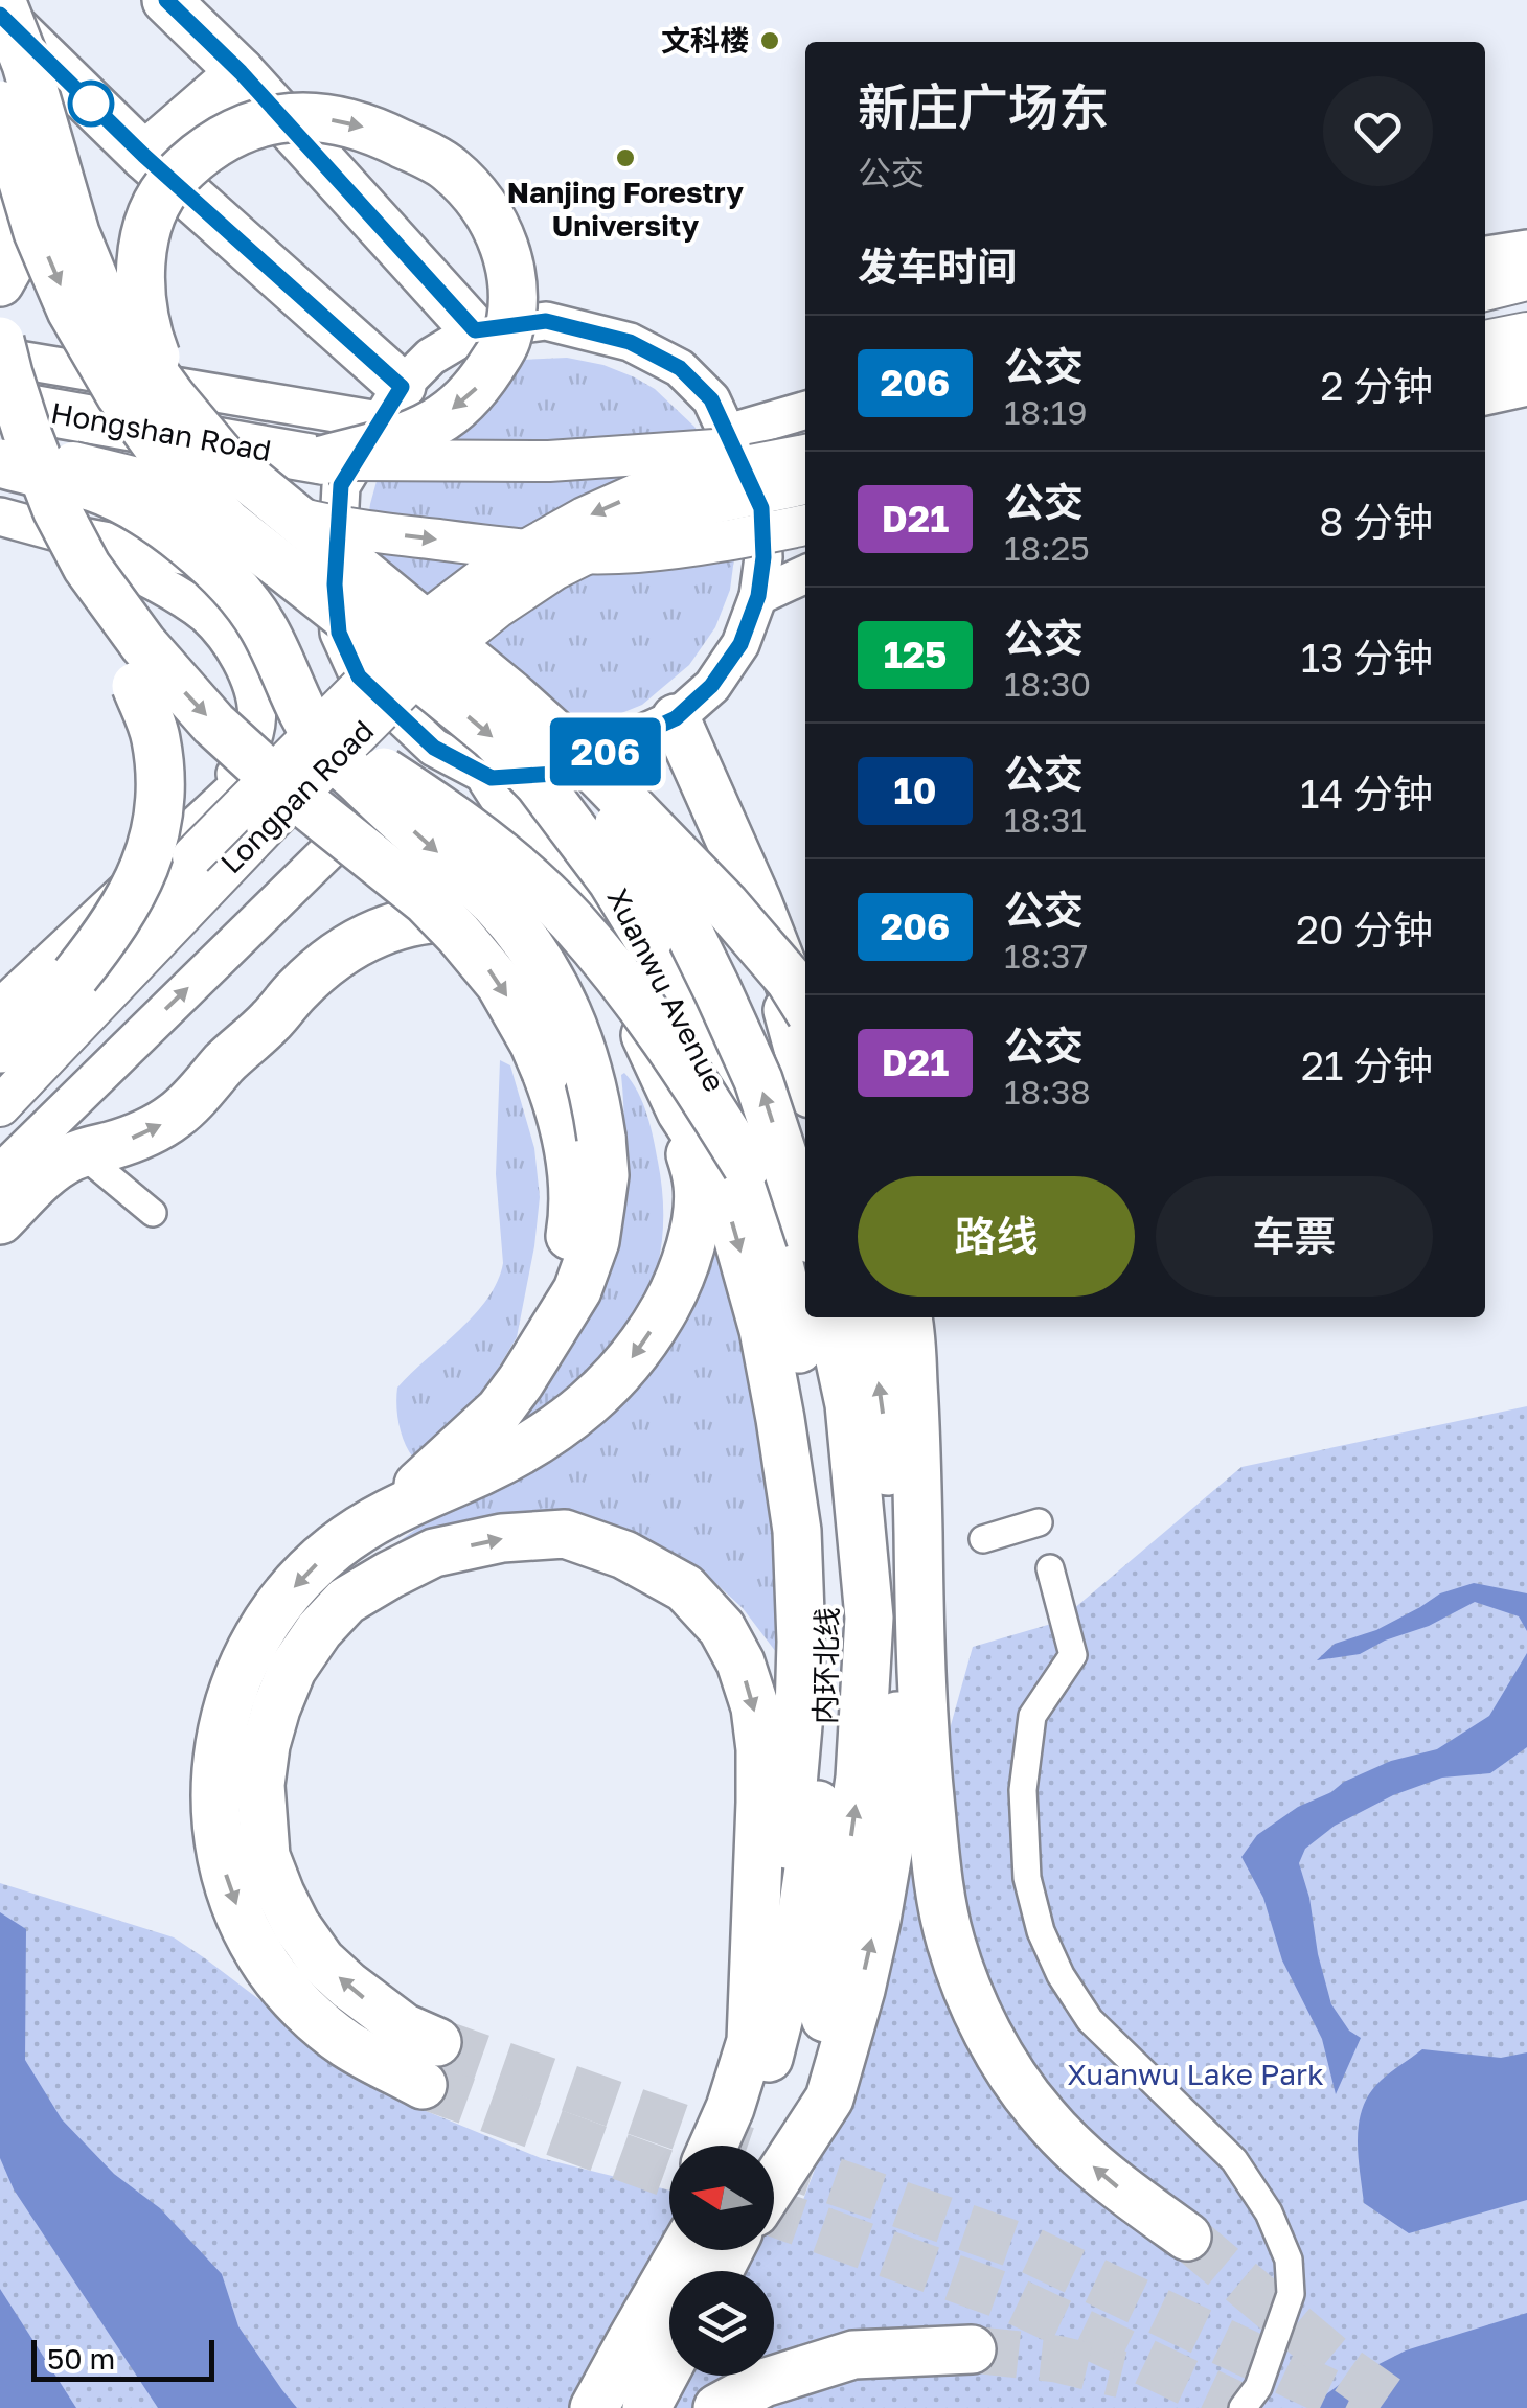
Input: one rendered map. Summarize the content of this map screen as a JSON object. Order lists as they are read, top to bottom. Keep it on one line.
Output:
{"streets":{"highway":["Hongshan Road","Xuanwu Avenue","内环北线"],"main road":["Longpan Road"]},"crossings":[["Xuanwu Avenue","内环北线"]],"parks":["Xuanwu Lake Park"],"places":["文科楼","Nanjing Forestry University"],"lines":["bus line 206"],"scale_bar":"50 m","north":"left","page":{"on_map":"206","heading":[["新庄广场东","公交"],"发车时间"],"list":[{"mark":"206","name":"公交","note":"18:19","value":"2 分钟"},{"mark":"D21","name":"公交","note":"18:25","value":"8 分钟"},{"mark":"125","name":"公交","note":"18:30","value":"13 分钟"},{"mark":"10","name":"公交","note":"18:31","value":"14 分钟"},{"mark":"206","name":"公交","note":"18:37","value":"20 分钟"},{"mark":"D21","name":"公交","note":"18:38","value":"21 分钟"}],"buttons":["路线","车票"],"scale":"50 m"}}
